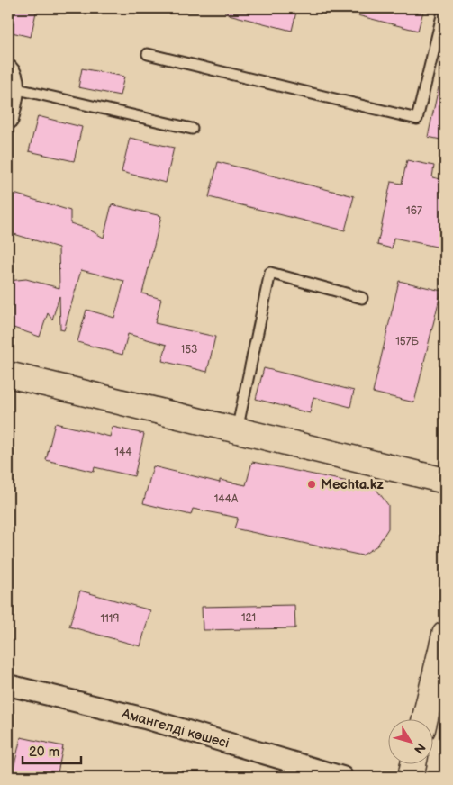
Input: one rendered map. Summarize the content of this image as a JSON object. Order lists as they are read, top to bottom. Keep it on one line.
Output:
{"streets":{"street":["Амангелді көшесі"]},"places":["Mechta.kz"],"house_numbers":["167","157Б","153","144","144А","121","1119"],"scale_bar":"20 m","north":"bottom right"}
